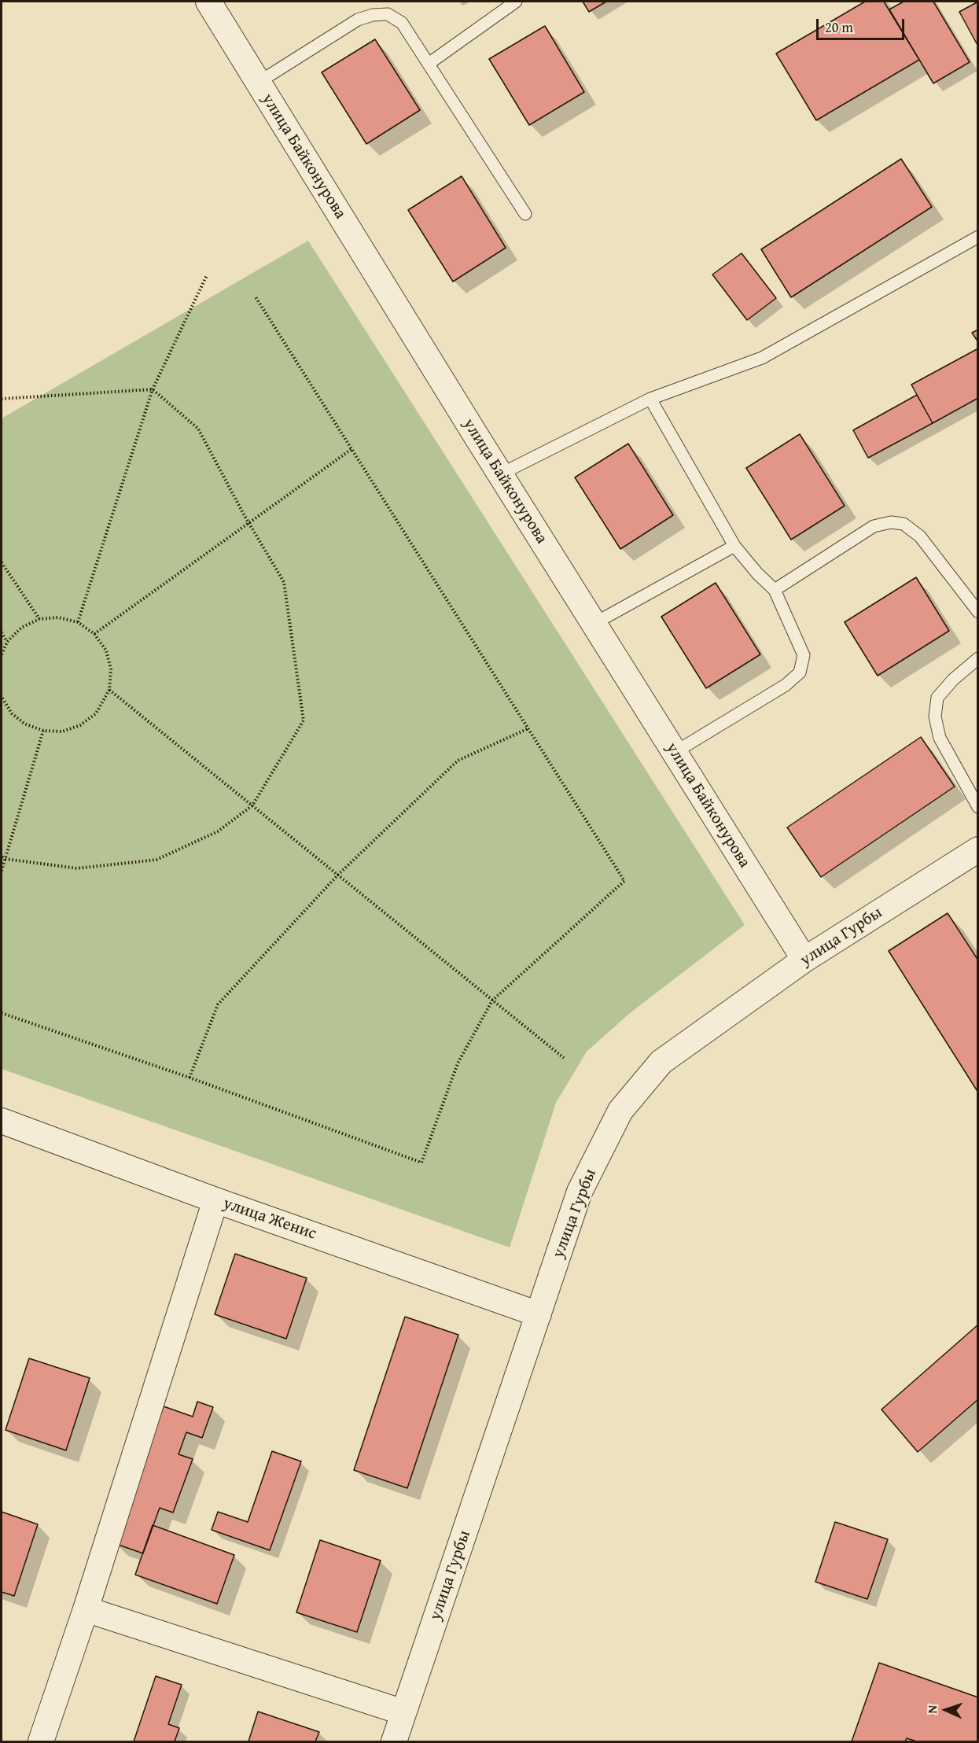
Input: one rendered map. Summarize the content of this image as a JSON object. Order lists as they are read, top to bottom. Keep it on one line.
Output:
{"streets":{"street":["улица Байконурова","улица Гурбы","улица Женис"]},"crossings":[["улица Байконурова","улица Гурбы"],["улица Гурбы","улица Женис"]],"scale_bar":"20 m","north":"left"}
